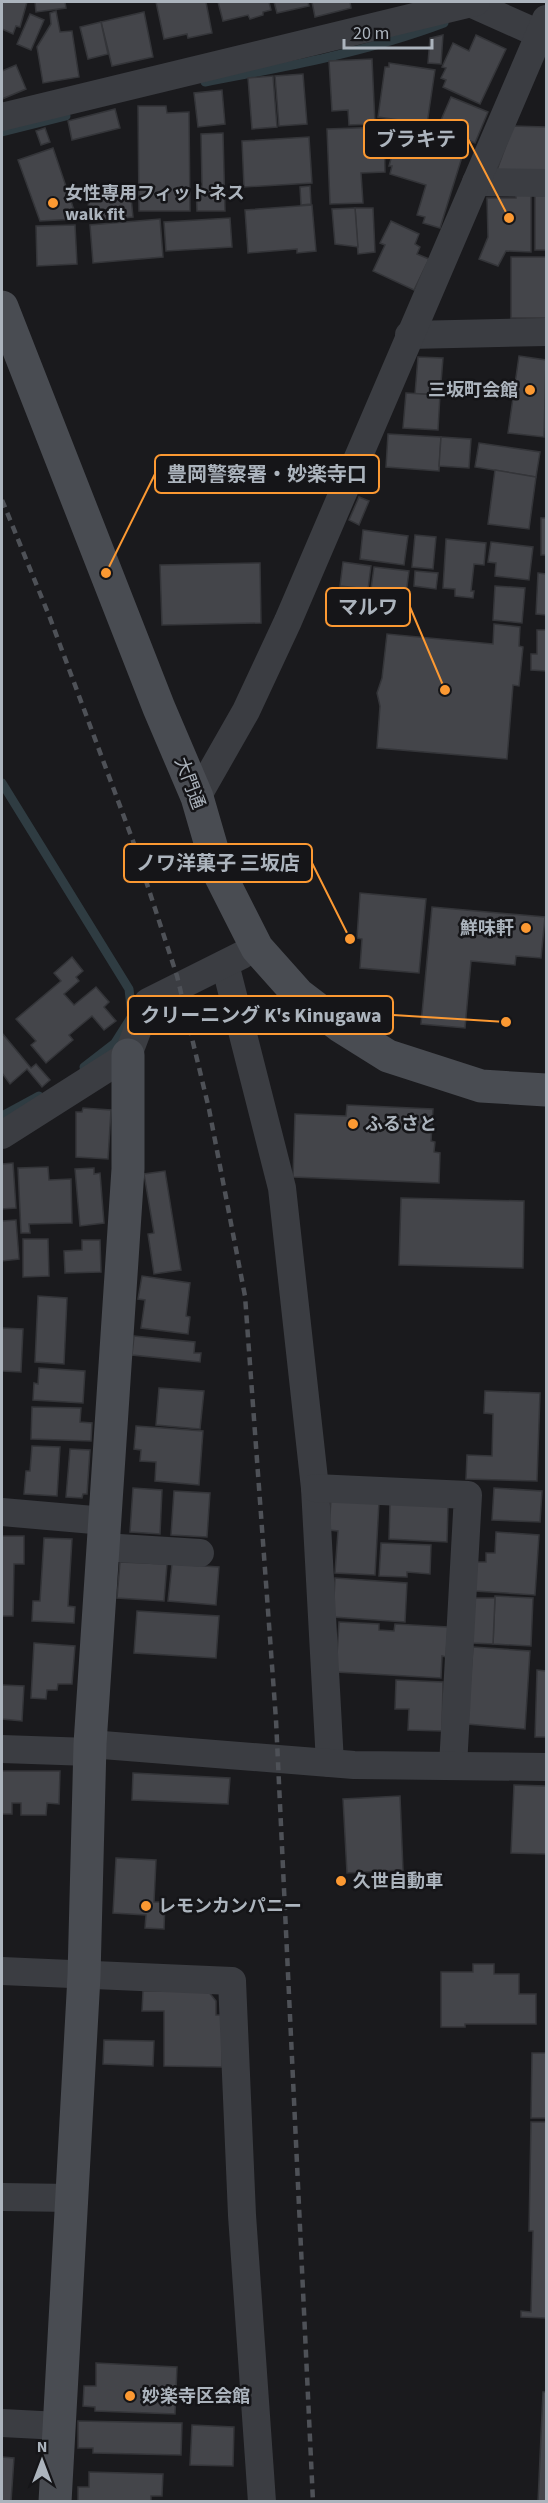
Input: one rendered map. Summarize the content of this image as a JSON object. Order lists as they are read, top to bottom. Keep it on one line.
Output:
{"streets":{"street":["大門通"]},"places":["女性専用フィットネス walk fit","ブラキテ","三坂町会館","豊岡警察署・妙楽寺口","マルワ","鮮味軒","ノワ洋菓子 三坂店","クリーニング K's Kinugawa","ふるさと","久世自動車","レモンカンパニー","妙楽寺区会館"],"scale_bar":"20 m","north":"top"}
